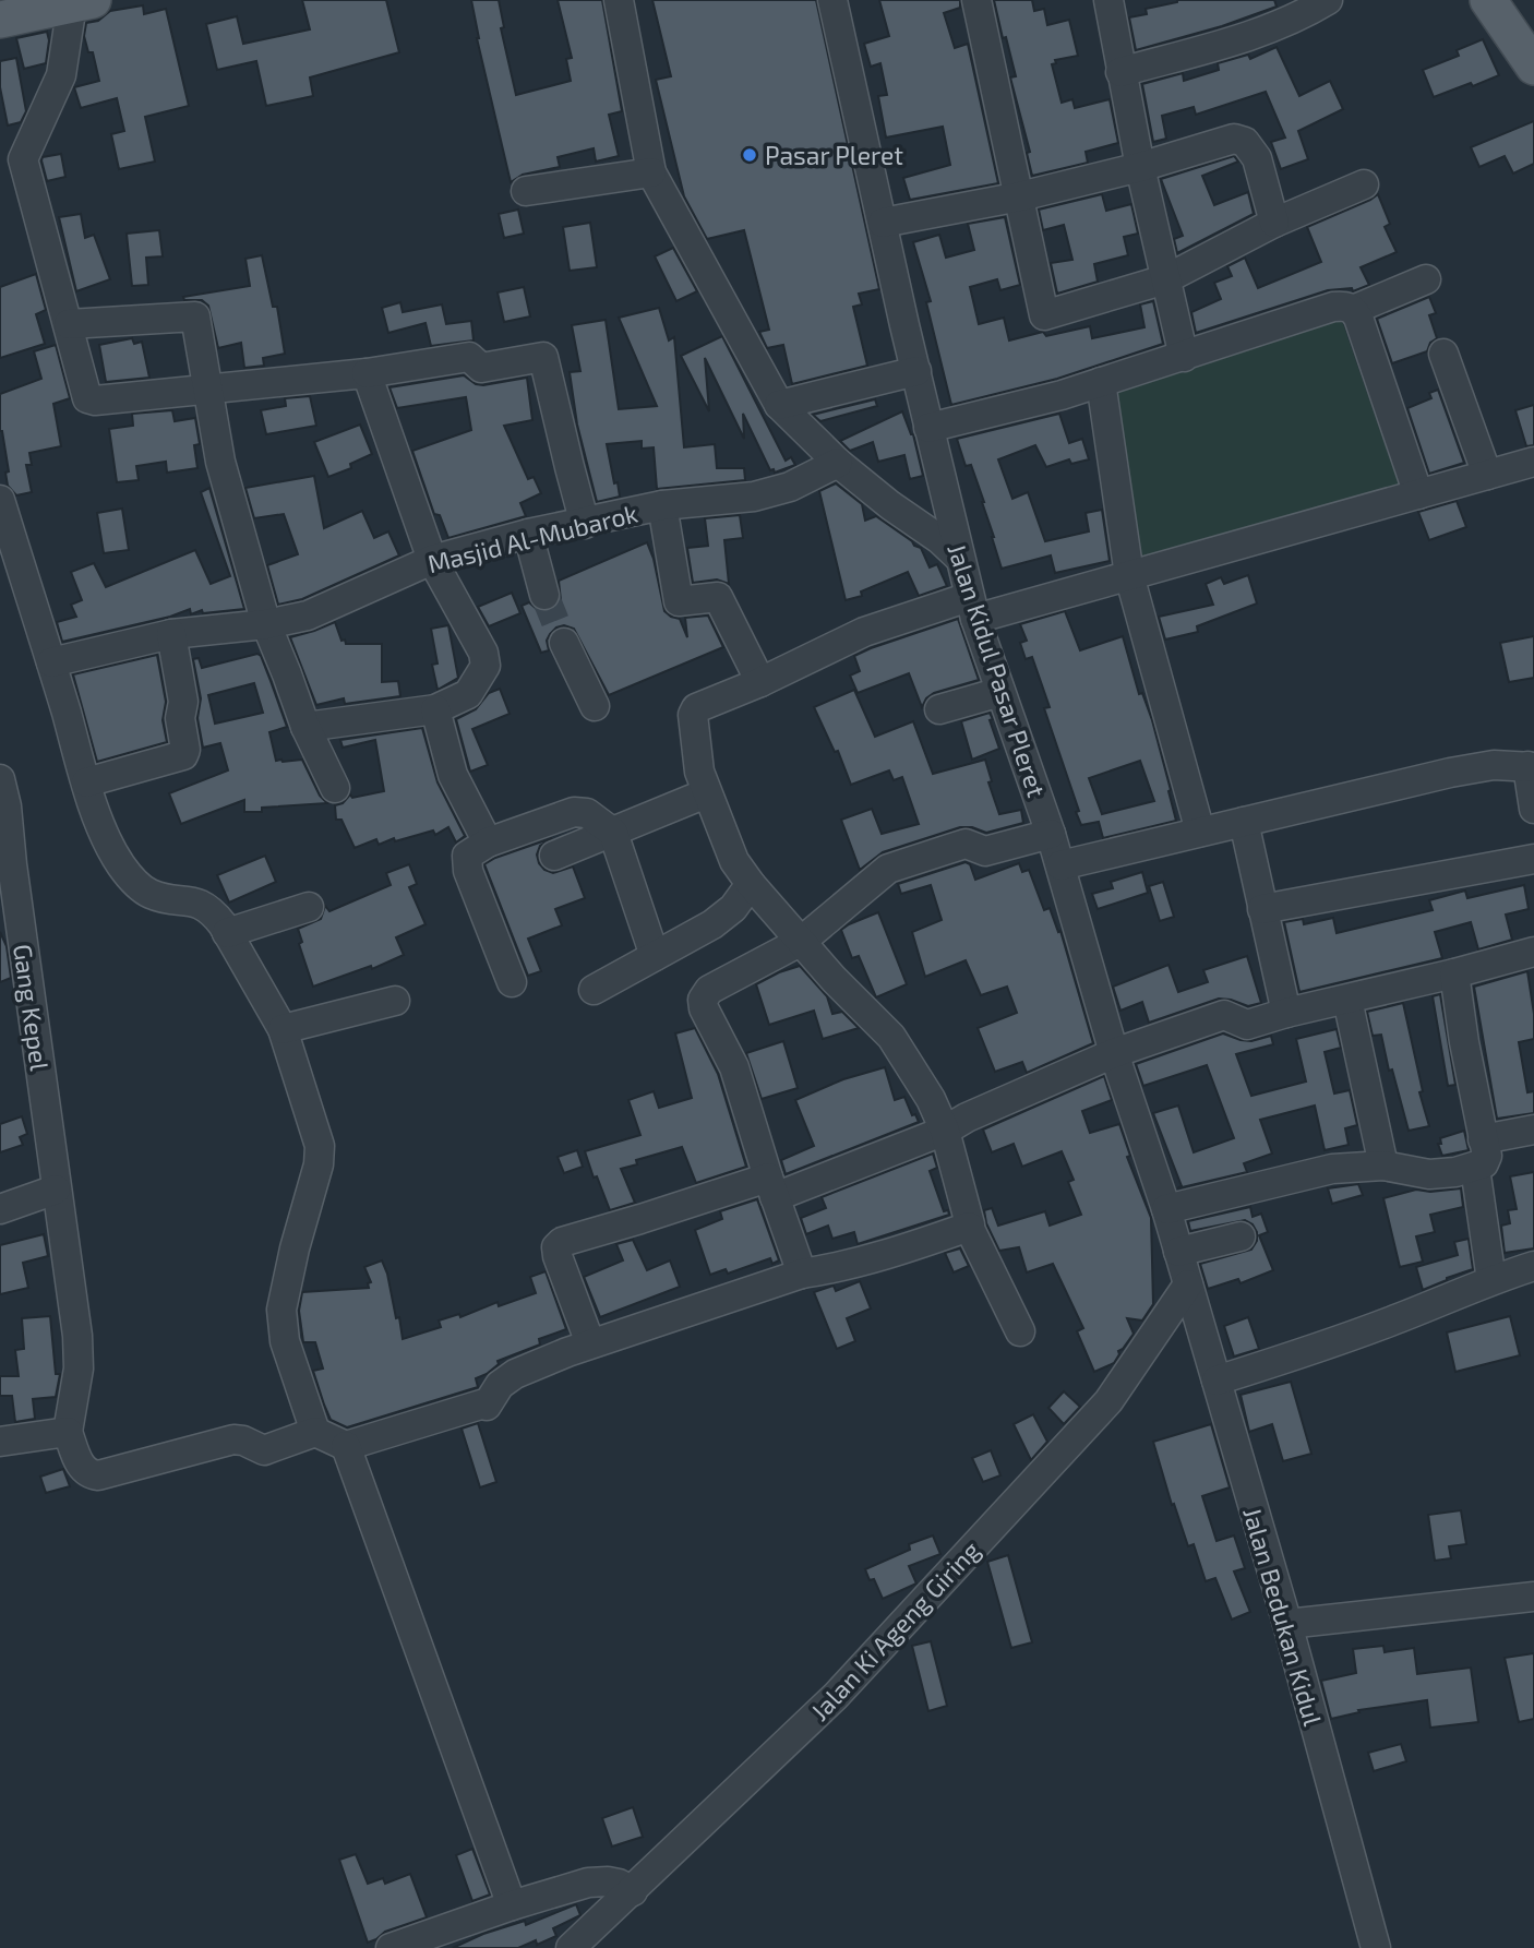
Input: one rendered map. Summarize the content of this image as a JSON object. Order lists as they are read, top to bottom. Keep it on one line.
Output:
{"streets":{"street":["Masjid Al-Mubarok","Jalan Kidul Pasar Pleret","Gang Kepel","Jalan Bedukan Kidul","Jalan Ki Ageng Giring"]},"crossings":[["Jalan Kidul Pasar Pleret","Jalan Bedukan Kidul"],["Jalan Kidul Pasar Pleret","Jalan Ki Ageng Giring"],["Jalan Bedukan Kidul","Jalan Ki Ageng Giring"]],"places":["Pasar Pleret"]}
